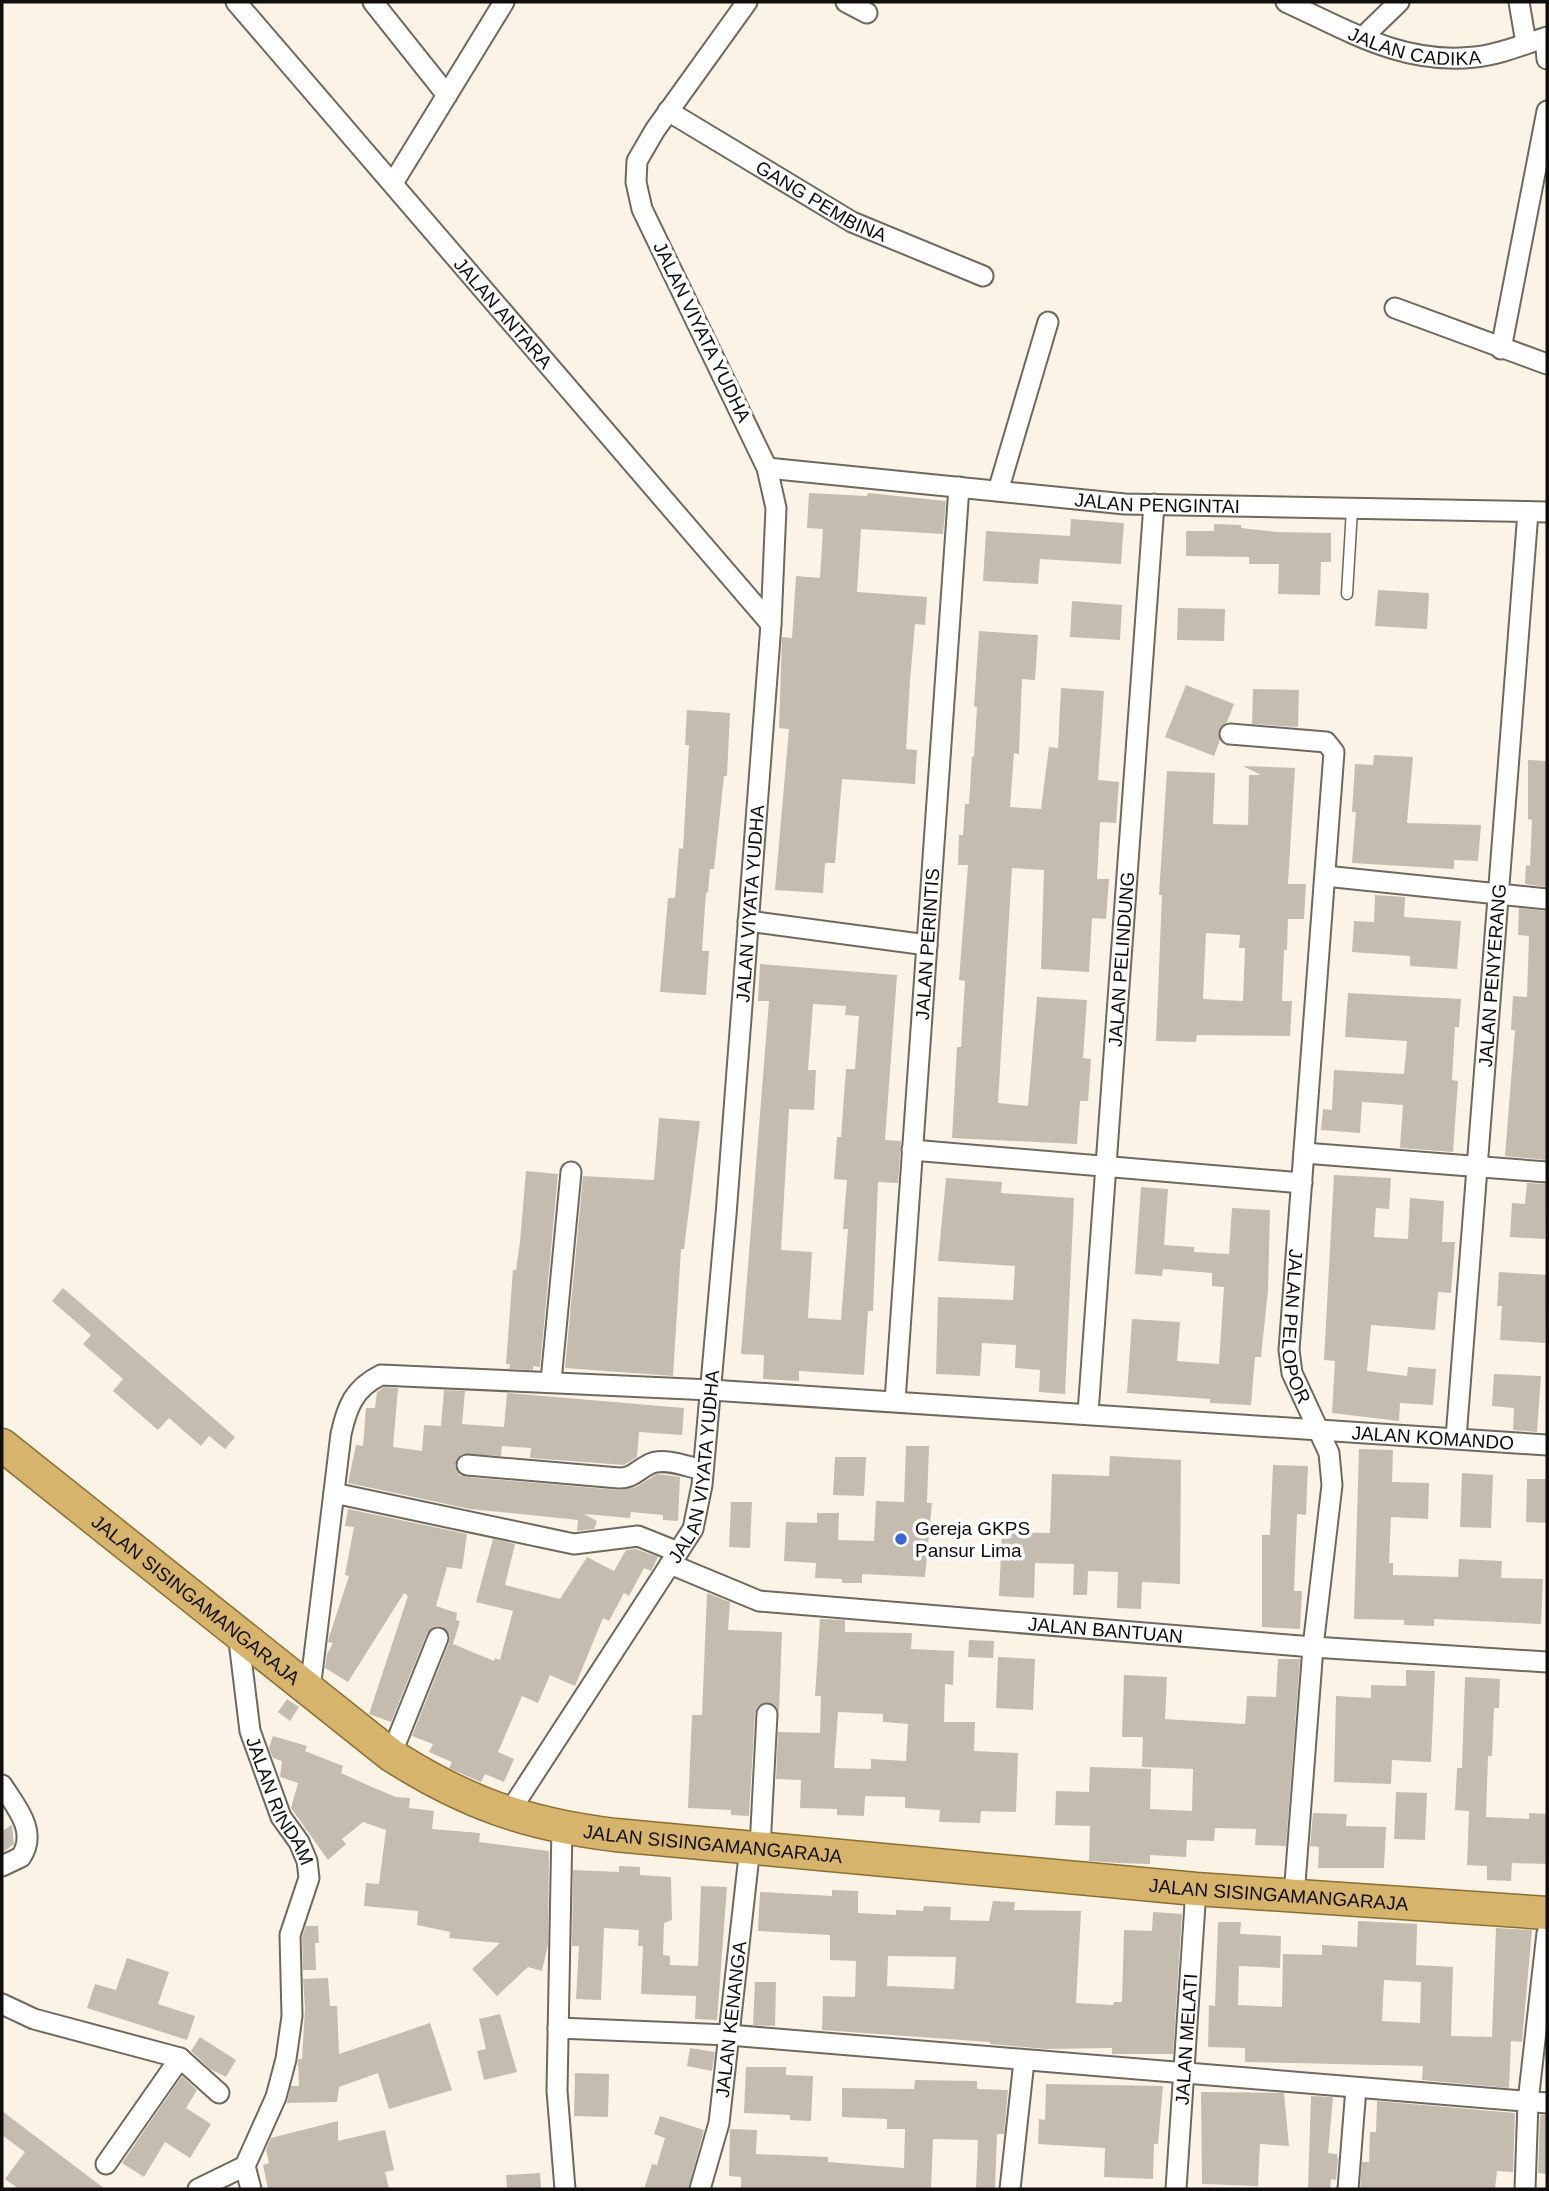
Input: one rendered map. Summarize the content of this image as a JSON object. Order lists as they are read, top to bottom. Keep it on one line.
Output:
{"streets":{"highway":["JALAN SISINGAMANGARAJA"],"street":["JALAN CADIKA","GANG PEMBINA","JALAN ANTARA","JALAN VIYATA YUDHA","JALAN PENGINTAI","JALAN PERINTIS","JALAN PELINDUNG","JALAN PENYERANG","JALAN PELOPOR","JALAN KOMANDO","JALAN BANTUAN","JALAN RINDAM","JALAN KENANGA","JALAN MELATI"]},"crossings":[["GANG PEMBINA","JALAN VIYATA YUDHA"],["JALAN ANTARA","JALAN VIYATA YUDHA"],["JALAN VIYATA YUDHA","JALAN PENGINTAI"],["JALAN VIYATA YUDHA","JALAN SISINGAMANGARAJA"],["JALAN VIYATA YUDHA","JALAN BANTUAN"],["JALAN PENGINTAI","JALAN PERINTIS"],["JALAN PENGINTAI","JALAN PELINDUNG"],["JALAN PENGINTAI","JALAN PENYERANG"],["JALAN PENYERANG","JALAN KOMANDO"],["JALAN PELOPOR","JALAN KOMANDO"],["JALAN PELOPOR","JALAN SISINGAMANGARAJA"],["JALAN PELOPOR","JALAN BANTUAN"],["JALAN SISINGAMANGARAJA","JALAN RINDAM"],["JALAN SISINGAMANGARAJA","JALAN KENANGA"],["JALAN SISINGAMANGARAJA","JALAN MELATI"]],"places":["Gereja GKPS Pansur Lima"]}
